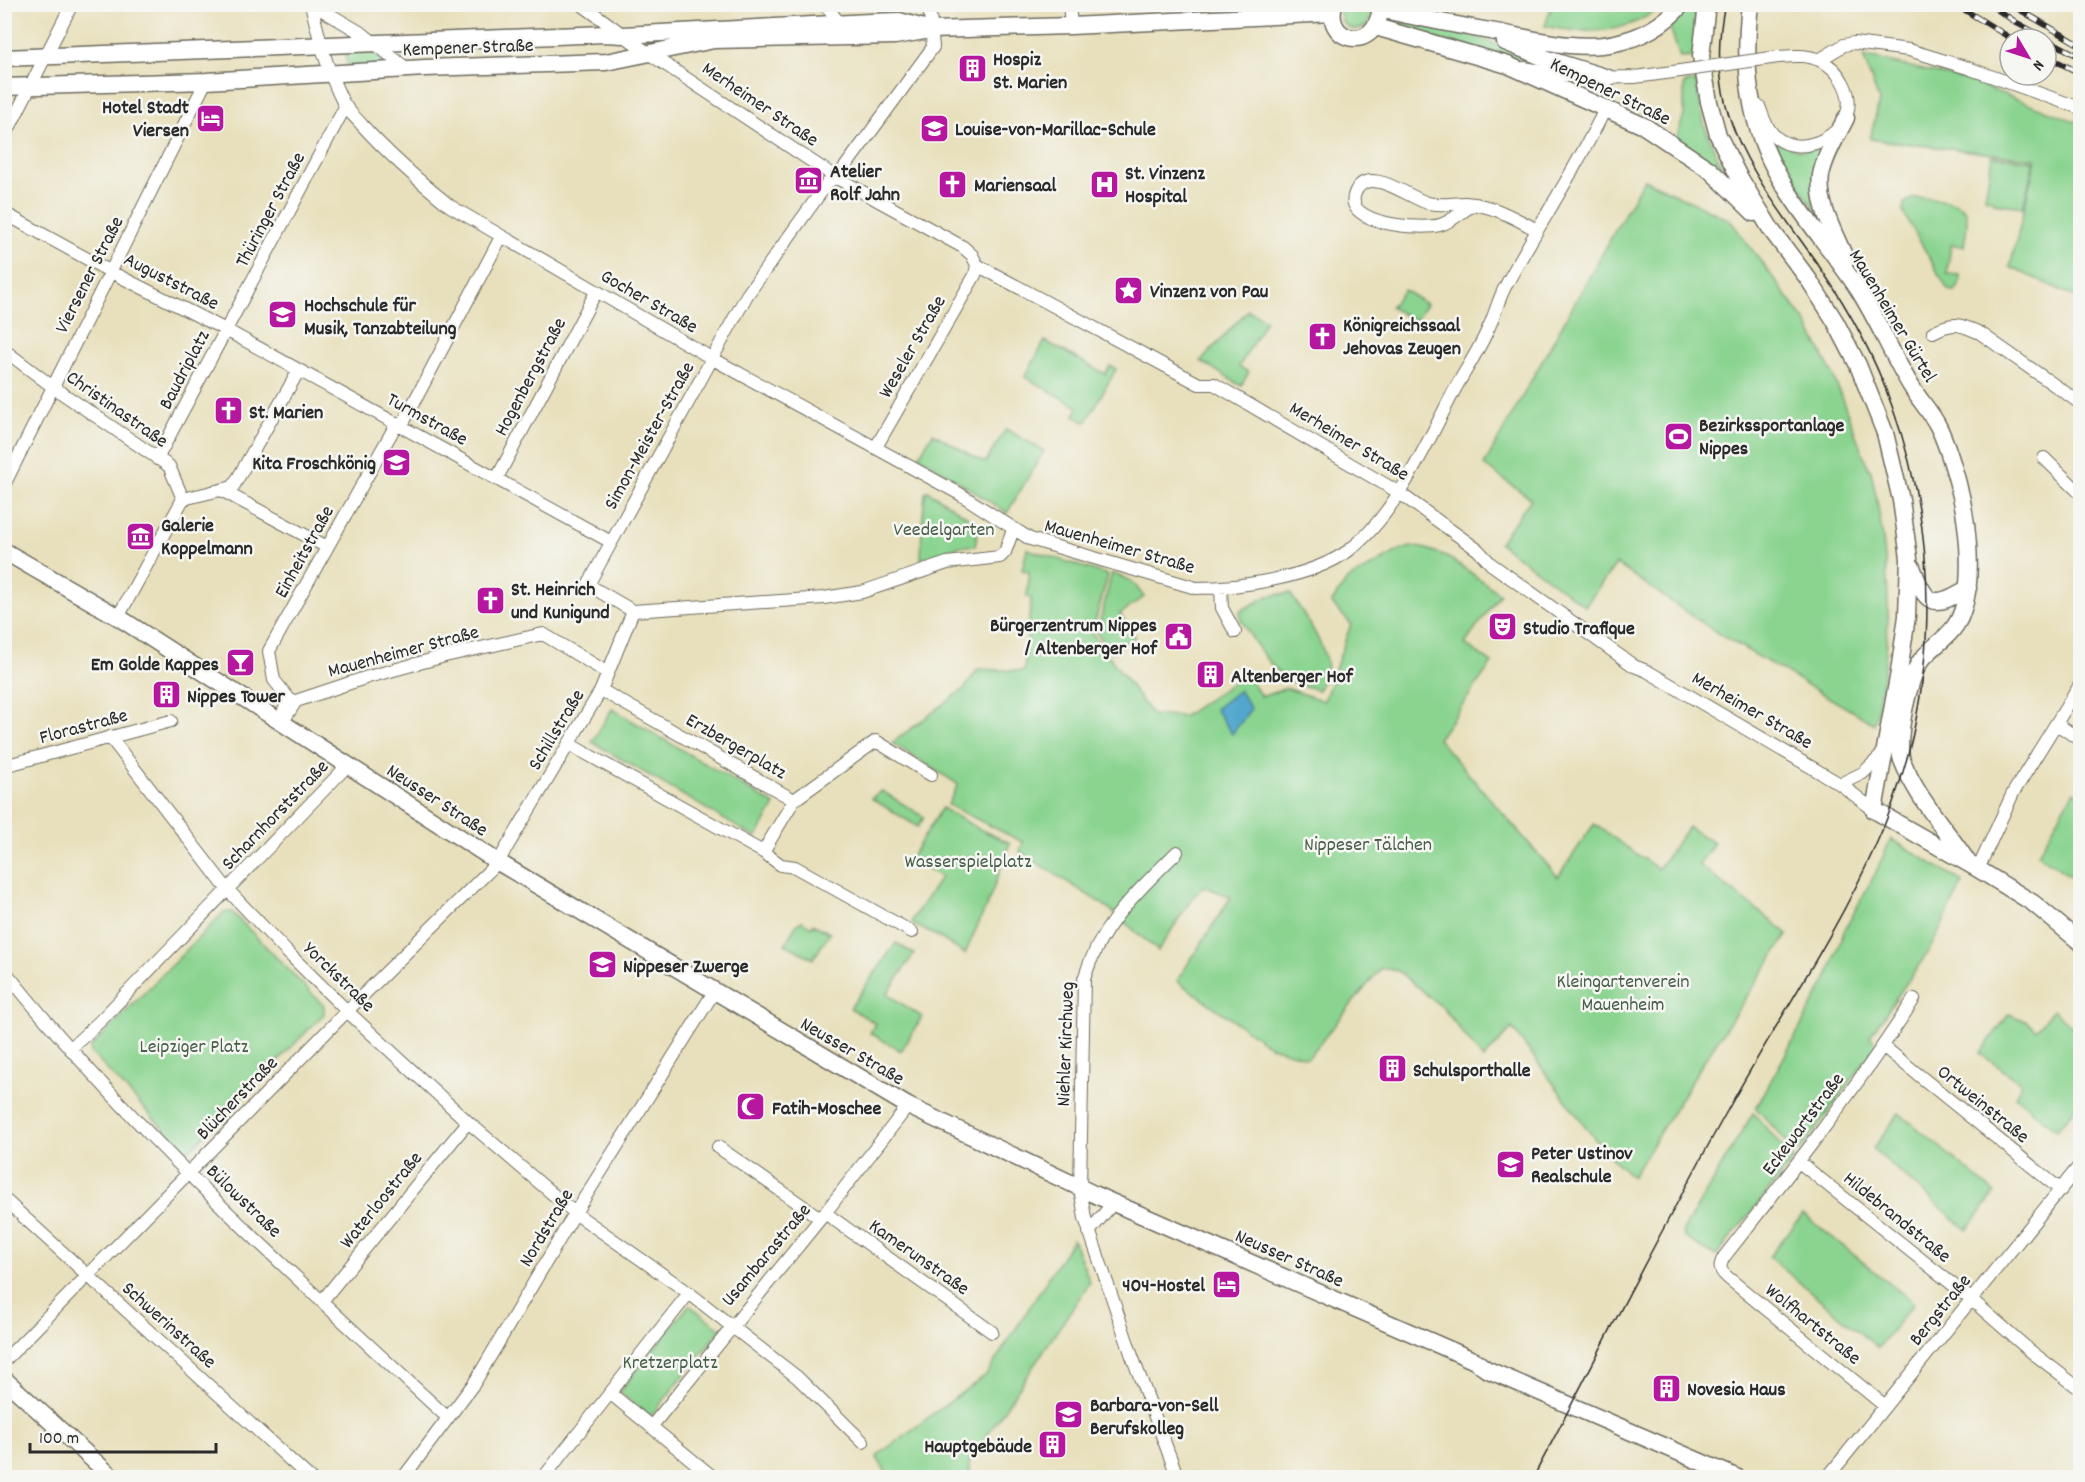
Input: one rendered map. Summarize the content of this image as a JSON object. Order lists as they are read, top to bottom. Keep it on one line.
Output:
{"streets":{"main road":["Kempener Straße","Merheimer Straße","Mauenheimer Gürtel","Neusser Straße"],"street":["Thüringer Straße","Viersener Straße","Auguststraße","Gocher Straße","Weseler Straße","Baudriplatz","Hogenbergstraße","Christinastraße","Turmstraße","Simon-Meister-Straße","Mauenheimer Straße","Einheitstraße","Florastraße","Schillstraße","Erzbergerplatz","Scharnhorststraße","Yorckstraße","Niehler Kirchweg","Blücherstraße","Ortweinstraße","Eckewartstraße","Waterloostraße","Bülowstraße","Hildebrandstraße","Nordstraße","Usambarastraße","Kamerunstraße","Bergstraße","Wolfhartstraße","Schwerinstraße"]},"crossings":[["Kempener Straße","Merheimer Straße"],["Kempener Straße","Viersener Straße"],["Kempener Straße","Gocher Straße"],["Kempener Straße","Simon-Meister-Straße"],["Kempener Straße","Mauenheimer Straße"],["Merheimer Straße","Mauenheimer Gürtel"],["Merheimer Straße","Weseler Straße"],["Merheimer Straße","Simon-Meister-Straße"],["Merheimer Straße","Mauenheimer Straße"],["Thüringer Straße","Auguststraße"],["Thüringer Straße","Gocher Straße"],["Thüringer Straße","Baudriplatz"],["Thüringer Straße","Turmstraße"],["Viersener Straße","Auguststraße"],["Viersener Straße","Christinastraße"],["Auguststraße","Baudriplatz"],["Auguststraße","Turmstraße"],["Gocher Straße","Weseler Straße"],["Gocher Straße","Hogenbergstraße"],["Gocher Straße","Simon-Meister-Straße"],["Gocher Straße","Mauenheimer Straße"],["Gocher Straße","Einheitstraße"],["Baudriplatz","Christinastraße"],["Baudriplatz","Turmstraße"],["Hogenbergstraße","Turmstraße"],["Turmstraße","Simon-Meister-Straße"],["Turmstraße","Einheitstraße"],["Simon-Meister-Straße","Schillstraße"],["Mauenheimer Straße","Einheitstraße"],["Mauenheimer Straße","Schillstraße"],["Florastraße","Yorckstraße"],["Schillstraße","Erzbergerplatz"],["Schillstraße","Neusser Straße"],["Schillstraße","Blücherstraße"],["Neusser Straße","Scharnhorststraße"],["Neusser Straße","Niehler Kirchweg"],["Neusser Straße","Blücherstraße"],["Neusser Straße","Nordstraße"],["Neusser Straße","Usambarastraße"],["Scharnhorststraße","Yorckstraße"],["Yorckstraße","Blücherstraße"],["Yorckstraße","Waterloostraße"],["Yorckstraße","Nordstraße"],["Yorckstraße","Usambarastraße"],["Blücherstraße","Bülowstraße"],["Blücherstraße","Schwerinstraße"],["Ortweinstraße","Eckewartstraße"],["Ortweinstraße","Bergstraße"],["Eckewartstraße","Hildebrandstraße"],["Eckewartstraße","Wolfhartstraße"],["Waterloostraße","Bülowstraße"],["Bülowstraße","Nordstraße"],["Hildebrandstraße","Bergstraße"],["Usambarastraße","Kamerunstraße"],["Bergstraße","Wolfhartstraße"]],"parks":["Veedelgarten","Nippeser Tälchen","Wasserspielplatz","Kleingartenverein Mauenheim","Leipziger Platz","Kretzerplatz"],"places":{"building":["Hospiz St. Marien","Altenberger Hof","Nippes Tower","Schulsporthalle","Novesia Haus","Hauptgebäude"],"hotel":["Hotel Stadt Viersen","404-Hostel"],"school or university":["Louise-von-Marillac-Schule","Hochschule für Musik, Tanzabteilung","Kita Froschkönig","Nippeser Zwerge","Peter Ustinov Realschule","Barbara-von-Sell Berufskolleg"],"museum":["Atelier Rolf Jahn","Galerie Koppelmann"],"church":["Mariensaal","Königreichssaal Jehovas Zeugen","St. Marien","St. Heinrich und Kunigund"],"hospital":["St. Vinzenz Hospital"],"place":["Vinzenz von Pau"],"sports":["Bezirkssportanlage Nippes"],"theatre":["Studio Trafique"],"public building":["Bürgerzentrum Nippes / Altenberger Hof"],"bar":["Em Golde Kappes"],"mosque":["Fatih-Moschee"]},"scale_bar":"100 m","north":"bottom right"}
